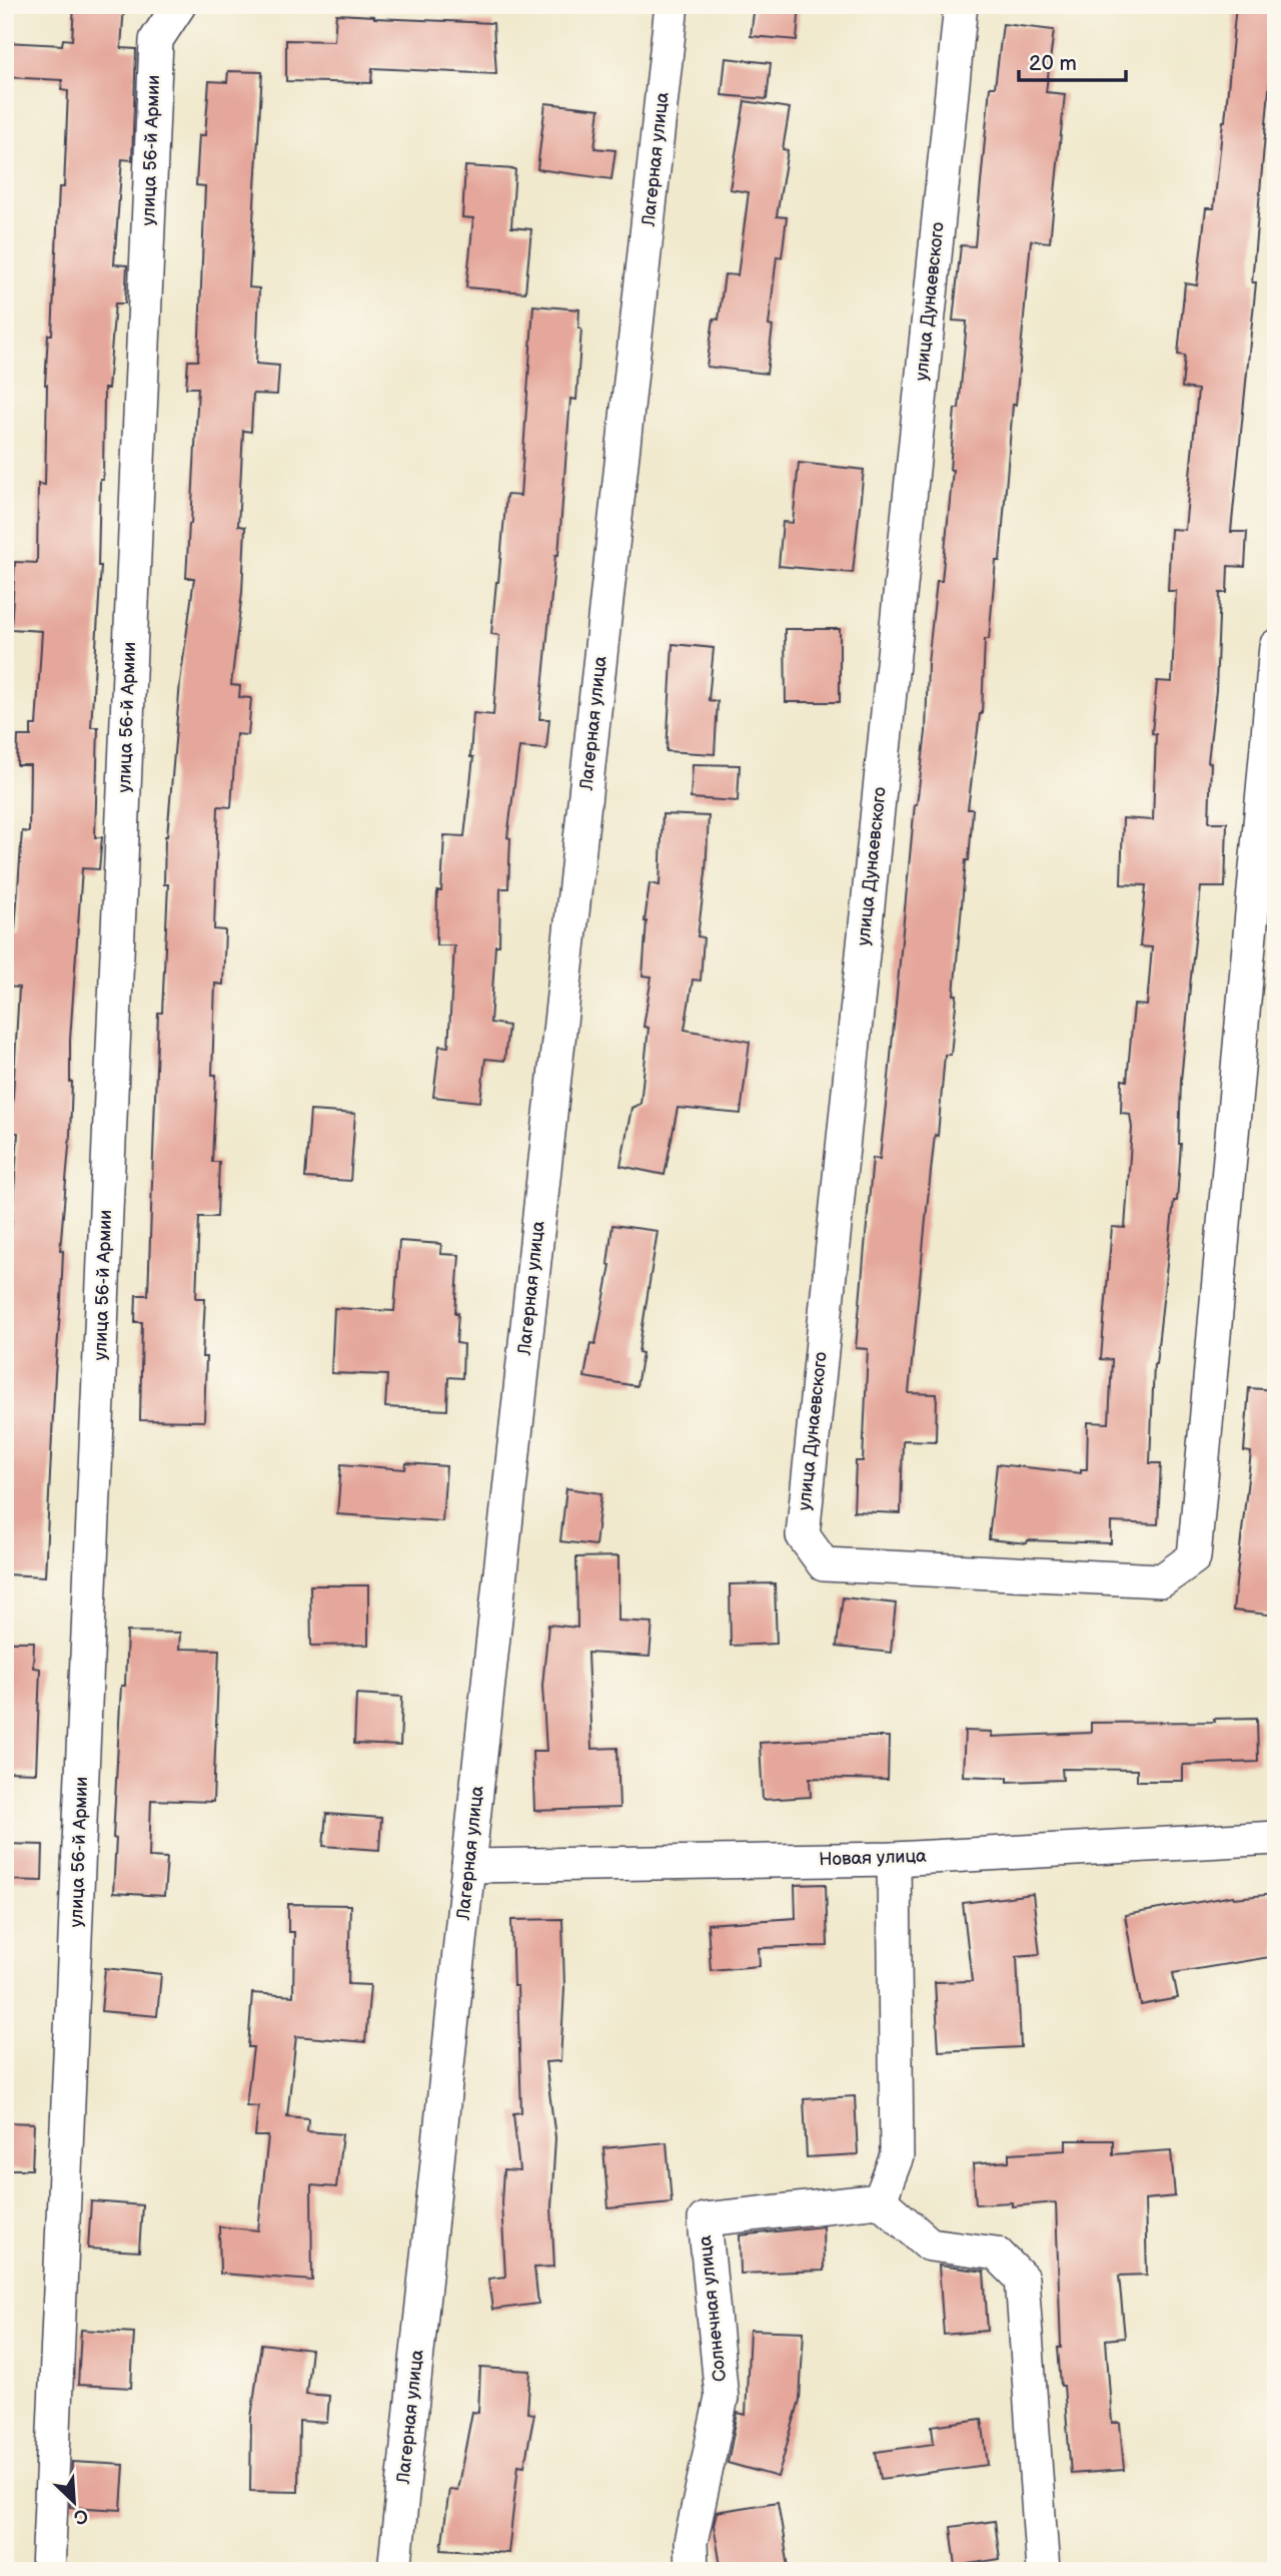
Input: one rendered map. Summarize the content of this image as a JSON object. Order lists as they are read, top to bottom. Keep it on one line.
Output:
{"streets":{"street":["улица 56-й Армии","Лагерная улица","улица Дунаевского","Новая улица","Солнечная улица"]},"crossings":[["Лагерная улица","Новая улица"]],"scale_bar":"20 m","north":"bottom right"}
